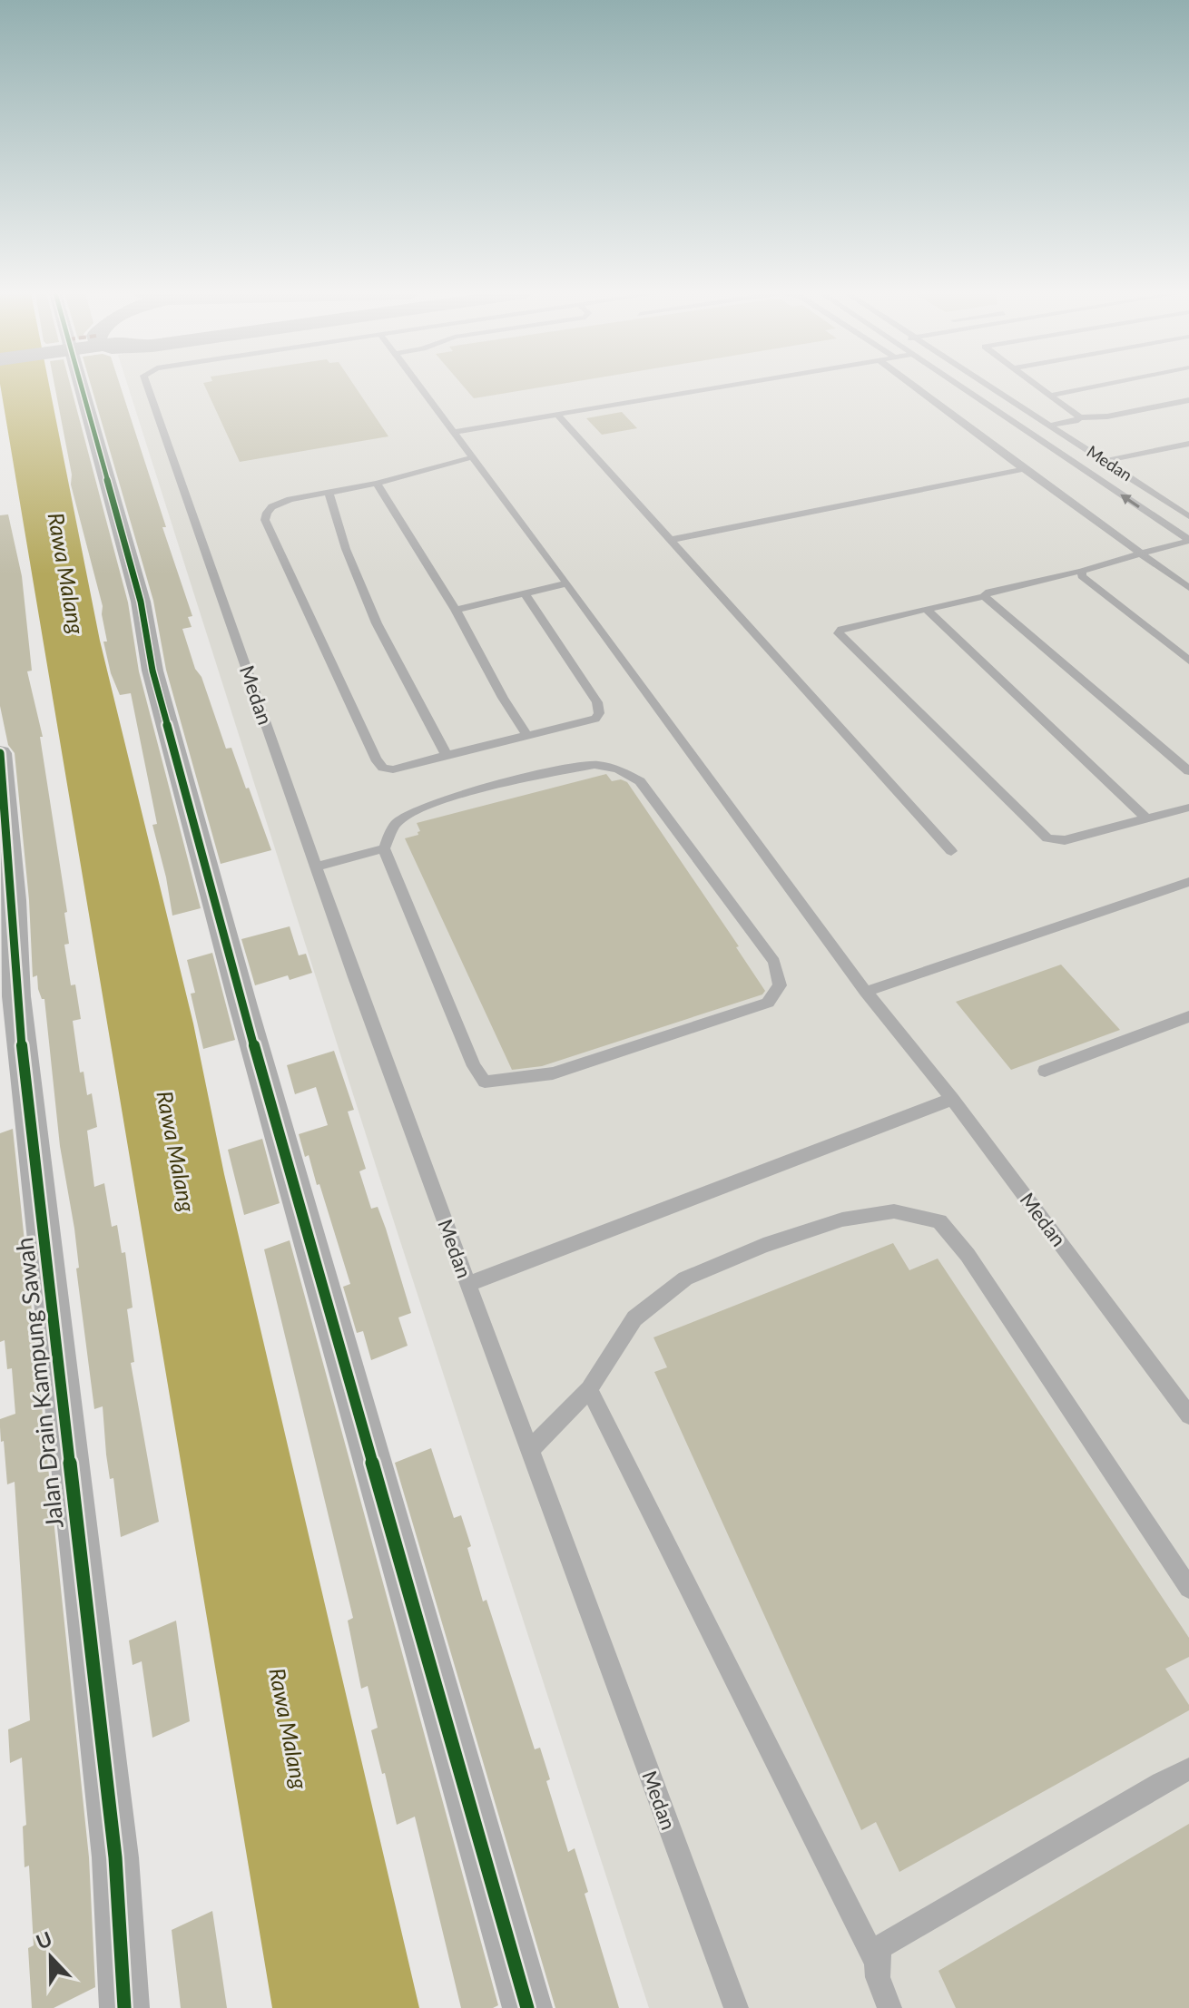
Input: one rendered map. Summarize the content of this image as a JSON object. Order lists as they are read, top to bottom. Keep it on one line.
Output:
{"streets":{"street":["Jalan Drain Kampung Sawah"],"lane":["Medan"]},"water":["Rawa Malang"],"north":"top"}
